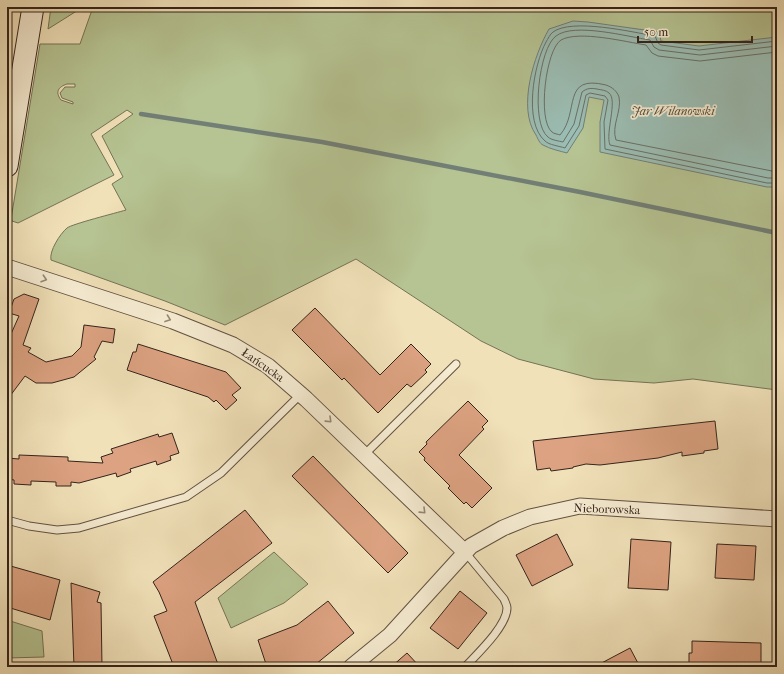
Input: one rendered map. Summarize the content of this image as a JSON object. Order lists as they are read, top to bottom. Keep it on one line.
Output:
{"streets":{"street":["Łańcucka","Nieborowska"]},"crossings":[["Łańcucka","Nieborowska"]],"one_way":["Łańcucka"],"parks":["Jar Wilanowski"],"scale_bar":"50 m"}
